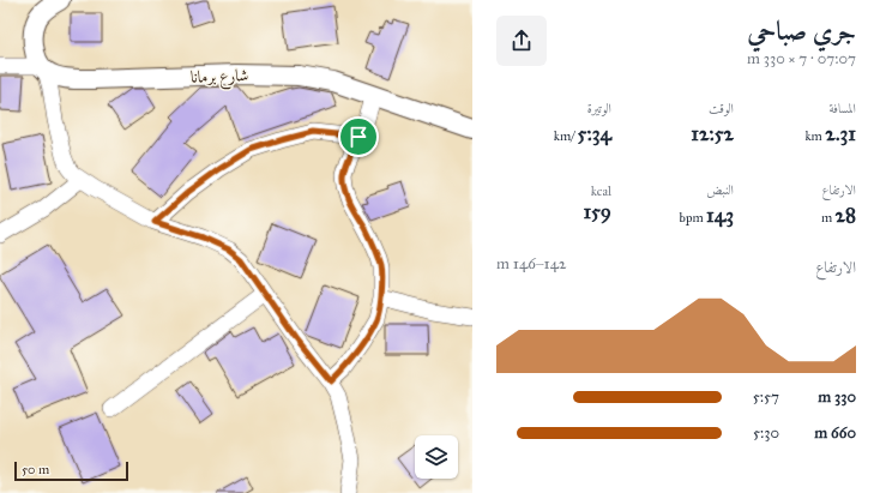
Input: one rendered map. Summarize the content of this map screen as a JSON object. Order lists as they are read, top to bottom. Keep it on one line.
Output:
{"streets":{"street":["شارع برمانا"]},"scale_bar":"50 m","page":{"heading":["جري صباحي","07:07 · 7 × 330 m"],"stats":[["المسافة","2.31 km"],["الوقت","12:52"],["الوتيرة","5:34 /km"],["الارتفاع","28 m"],["النبض","143 bpm"],["kcal","159"]],"chart":["الارتفاع","142–146 m"],"list":[{"name":"330 m","note":"5:57"},{"name":"660 m","note":"5:30"}],"scale":"50 m"}}
